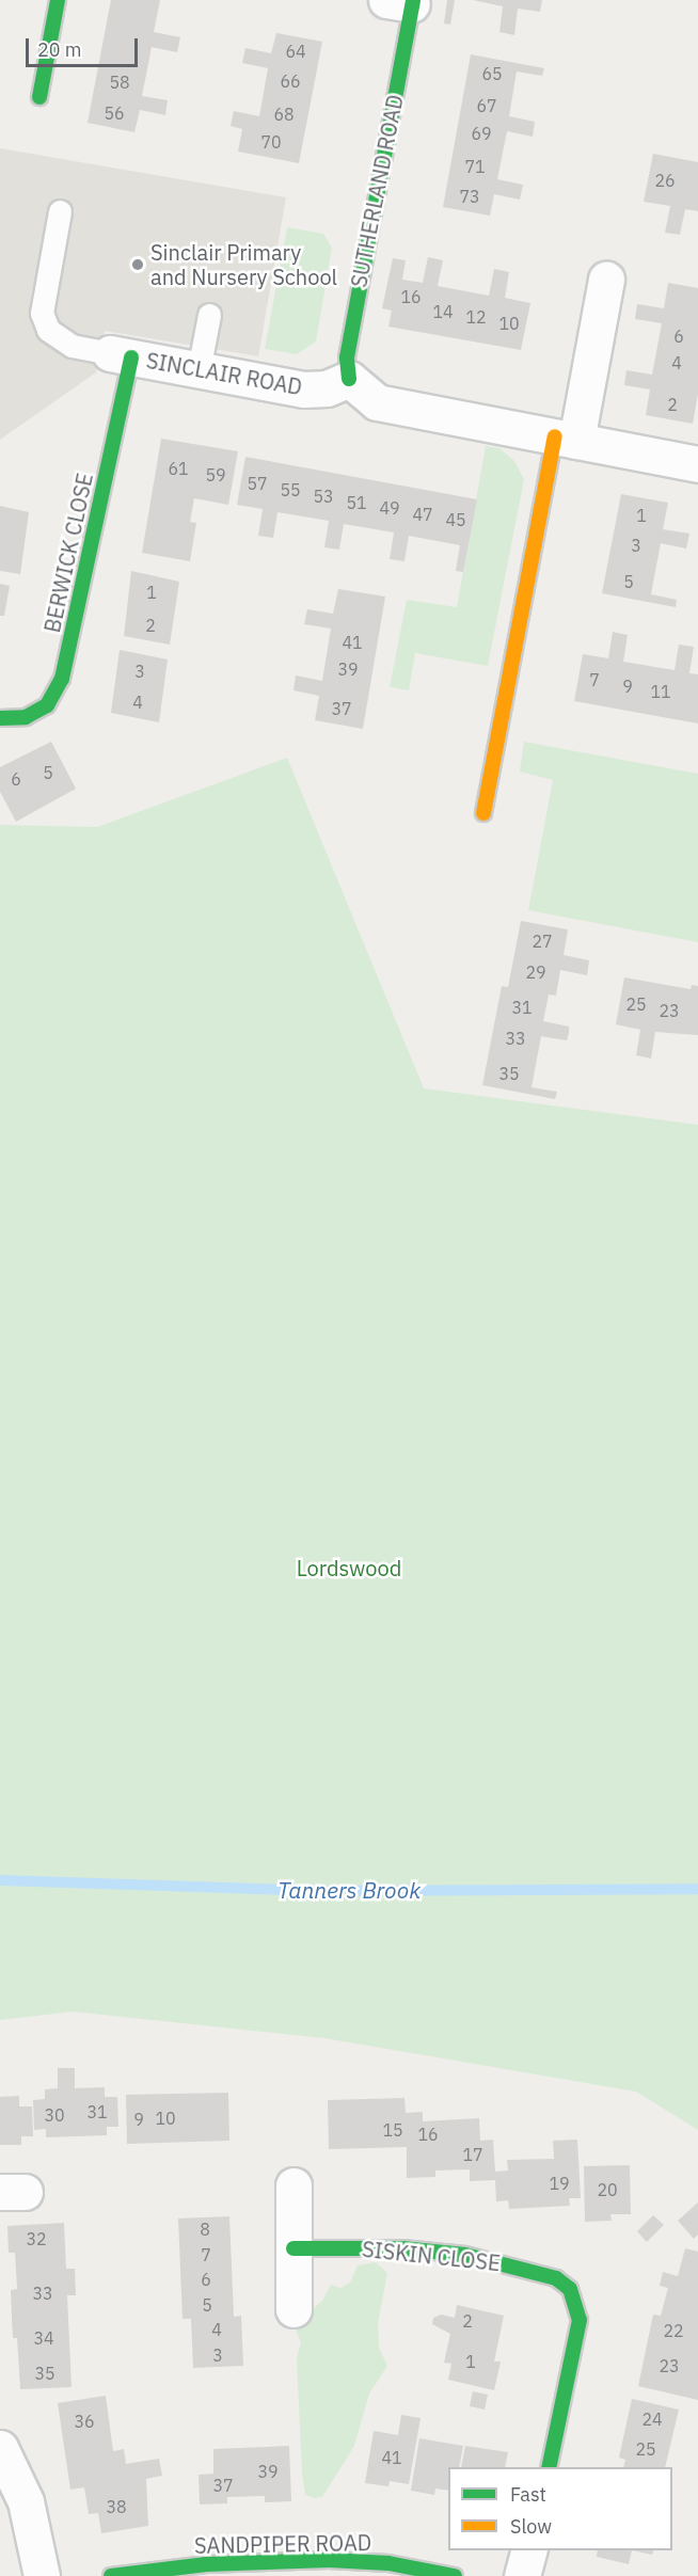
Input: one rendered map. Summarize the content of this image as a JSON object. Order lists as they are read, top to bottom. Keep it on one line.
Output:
{"streets":{"street":["SUTHERLAND ROAD","SINCLAIR ROAD","BERWICK CLOSE","SISKIN CLOSE","SANDPIPER ROAD"]},"crossings":[["SUTHERLAND ROAD","SINCLAIR ROAD"],["SINCLAIR ROAD","BERWICK CLOSE"]],"water":["Tanners Brook"],"parks":["Lordswood"],"places":["Sinclair Primary and Nursery School"],"house_numbers":["64","65","66","58","67","56","68","69","70","71","26","73","16","14","12","10","6","4","2","61","59","57","55","53","51","49","47","1","45","3","5","1","2","41","39","3","7","9","11","4","37","5","6","27","29","25","31","23","33","35","31","30","10","9","15","16","17","19","20","8","32","7","6","33","5","2","4","22","34","3","1","23","35","24","36","25","41","39","37","38"],"legend":["Fast","Slow"],"scale_bar":"20 m"}
